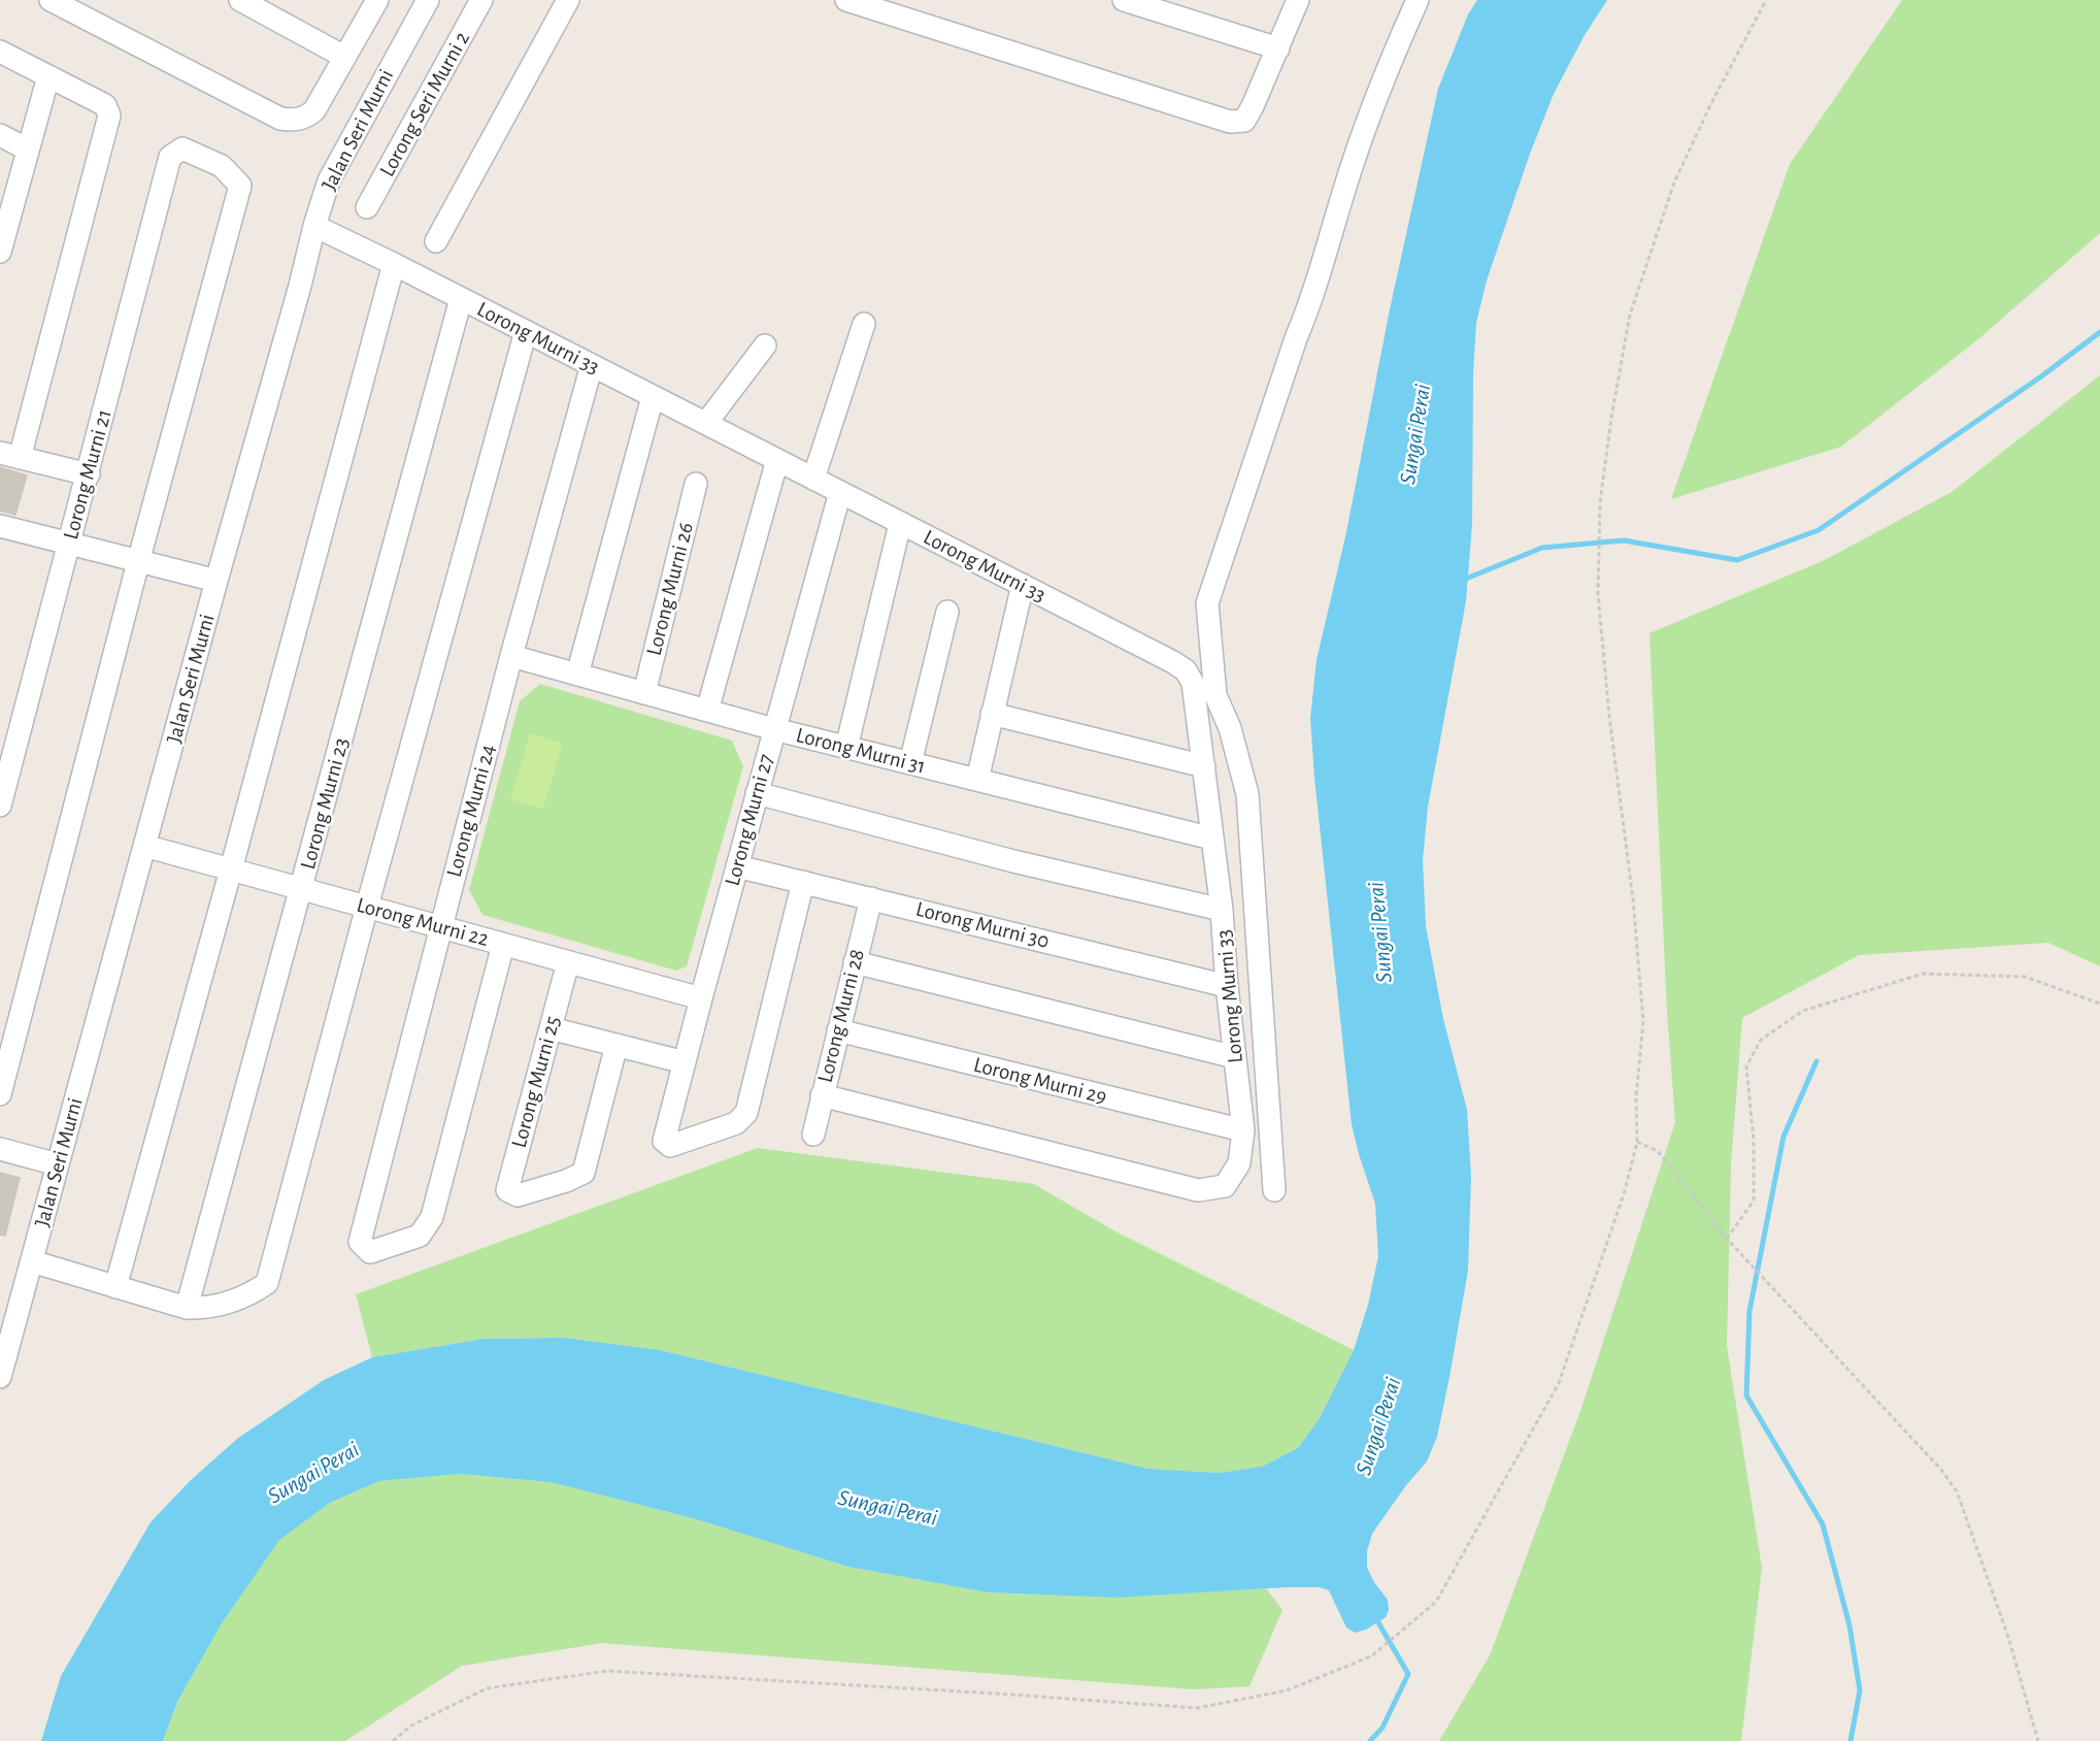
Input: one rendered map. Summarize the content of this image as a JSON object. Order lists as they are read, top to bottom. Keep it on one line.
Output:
{"streets":{"street":["Lorong Seri Murni 2","Jalan Seri Murni","Lorong Murni 33","Lorong Murni 21","Lorong Murni 26","Lorong Murni 31","Lorong Murni 23","Lorong Murni 24","Lorong Murni 27","Lorong Murni 22","Lorong Murni 30","Lorong Murni 28","Lorong Murni 29","Lorong Murni 25"]},"crossings":[["Jalan Seri Murni","Lorong Murni 33"],["Jalan Seri Murni","Lorong Murni 22"],["Lorong Murni 33","Lorong Murni 31"],["Lorong Murni 33","Lorong Murni 23"],["Lorong Murni 33","Lorong Murni 24"],["Lorong Murni 33","Lorong Murni 27"],["Lorong Murni 33","Lorong Murni 30"],["Lorong Murni 33","Lorong Murni 28"],["Lorong Murni 33","Lorong Murni 29"],["Lorong Murni 26","Lorong Murni 31"],["Lorong Murni 31","Lorong Murni 24"],["Lorong Murni 31","Lorong Murni 27"],["Lorong Murni 23","Lorong Murni 22"],["Lorong Murni 24","Lorong Murni 22"],["Lorong Murni 27","Lorong Murni 22"],["Lorong Murni 27","Lorong Murni 30"],["Lorong Murni 22","Lorong Murni 25"],["Lorong Murni 30","Lorong Murni 28"],["Lorong Murni 28","Lorong Murni 29"]],"water":["Sungai Perai"]}
